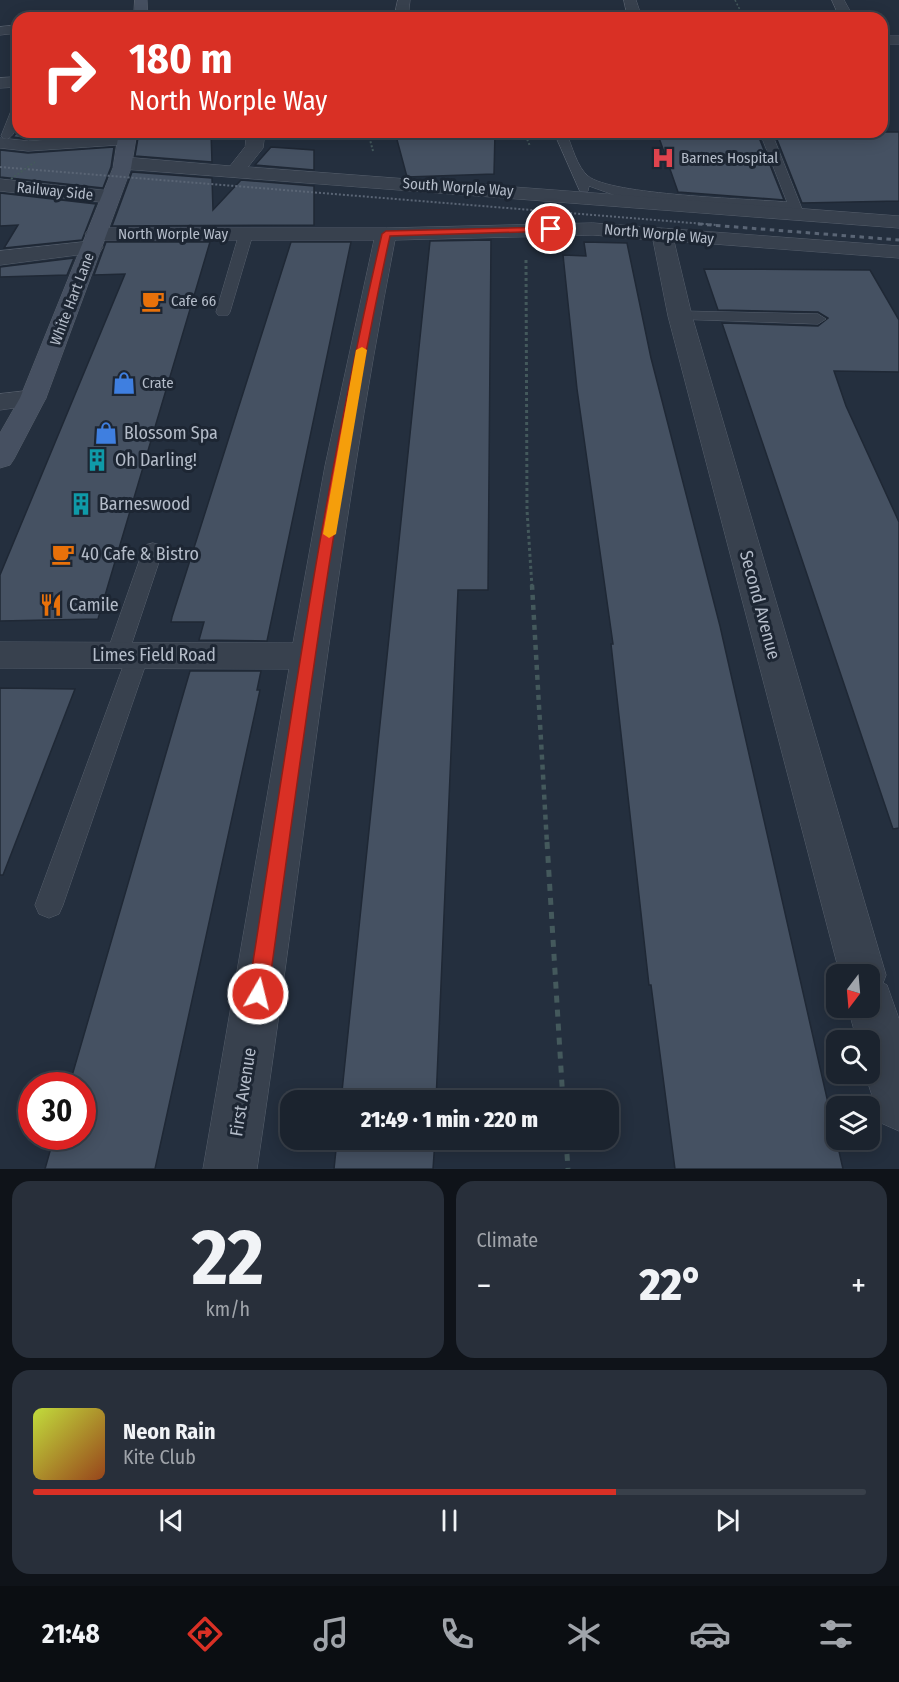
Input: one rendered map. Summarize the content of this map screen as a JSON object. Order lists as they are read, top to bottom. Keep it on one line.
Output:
{"streets":{"street":["South Worple Way","Railway Side","North Worple Way","White Hart Lane","Second Avenue","Limes Field Road","First Avenue"]},"crossings":[["South Worple Way","White Hart Lane"],["Railway Side","White Hart Lane"],["North Worple Way","White Hart Lane"],["North Worple Way","Second Avenue"],["North Worple Way","First Avenue"],["Limes Field Road","First Avenue"]],"places":{"hospital":["Barnes Hospital"],"cafe":["Cafe 66","40 Cafe & Bistro"],"shop":["Crate","Blossom Spa"],"building":["Oh Darling!","Barneswood"],"restaurant":["Camile"]},"north":"bottom","page":{"turn":["180 m","North Worple Way"],"limit":"30","trip":"21:49 · 1 min · 220 m","tile":[["22","km/h"],"Climate"],"heat":["−","22°","+"],"song":["Neon Rain","Kite Club"],"tabs":"21:48"}}
